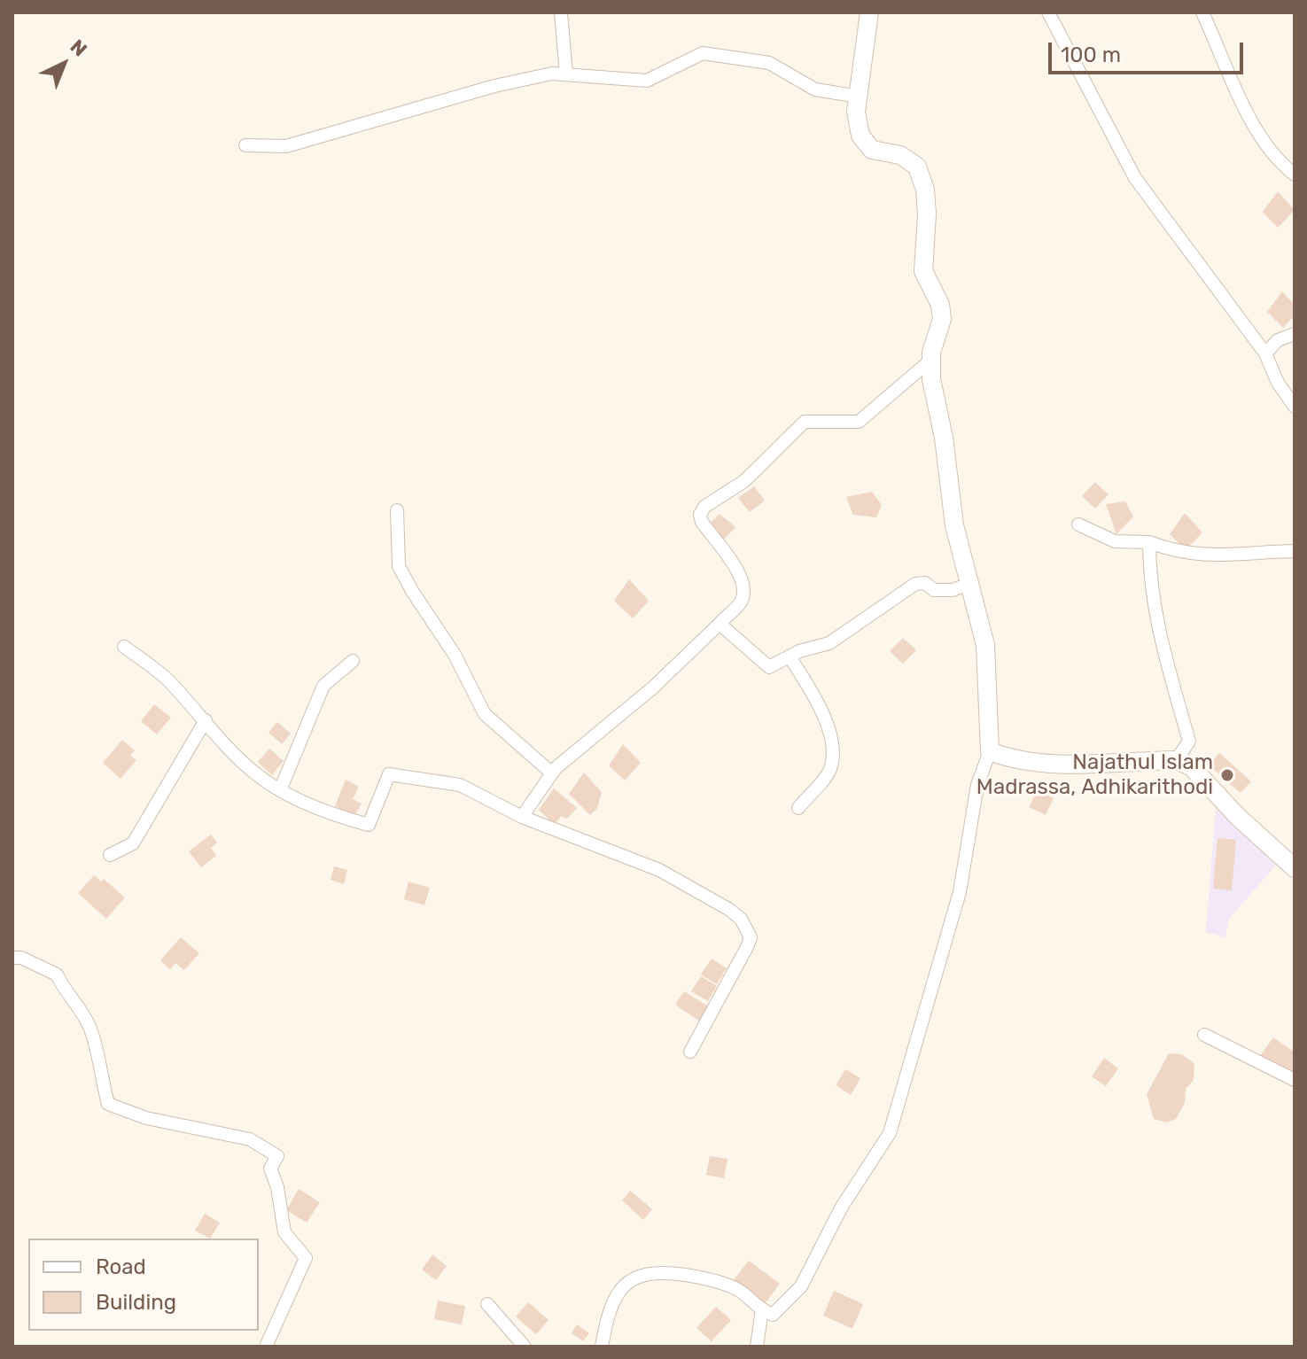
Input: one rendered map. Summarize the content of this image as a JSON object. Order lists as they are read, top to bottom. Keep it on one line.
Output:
{"places":["Najathul Islam Madrassa, Adhikarithodi"],"legend":["Road","Building"],"scale_bar":"100 m","north":"top right"}
